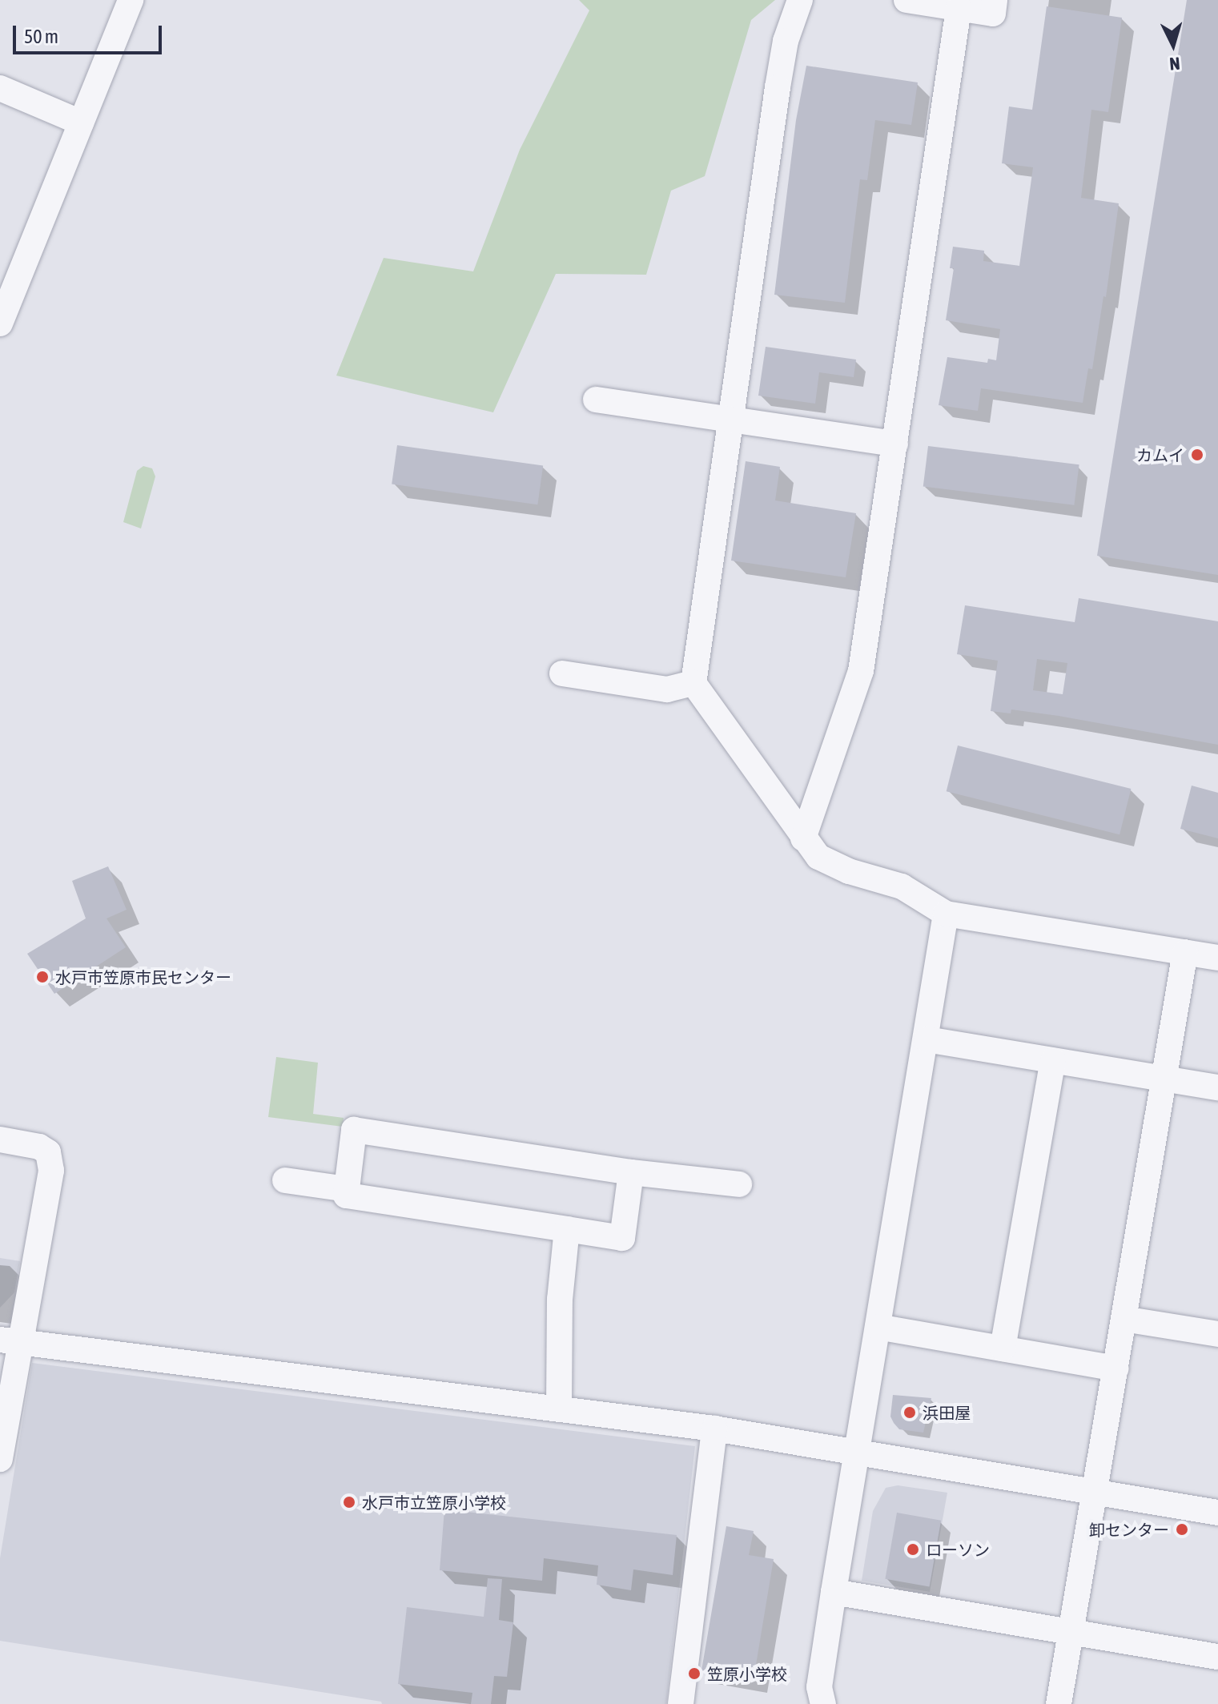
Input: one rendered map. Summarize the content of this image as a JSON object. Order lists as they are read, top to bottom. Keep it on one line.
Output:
{"places":["カムイ","水戸市笠原市民センター","浜田屋","水戸市立笠原小学校","卸センター","ローソン","笠原小学校"],"scale_bar":"50 m","north":"bottom"}
